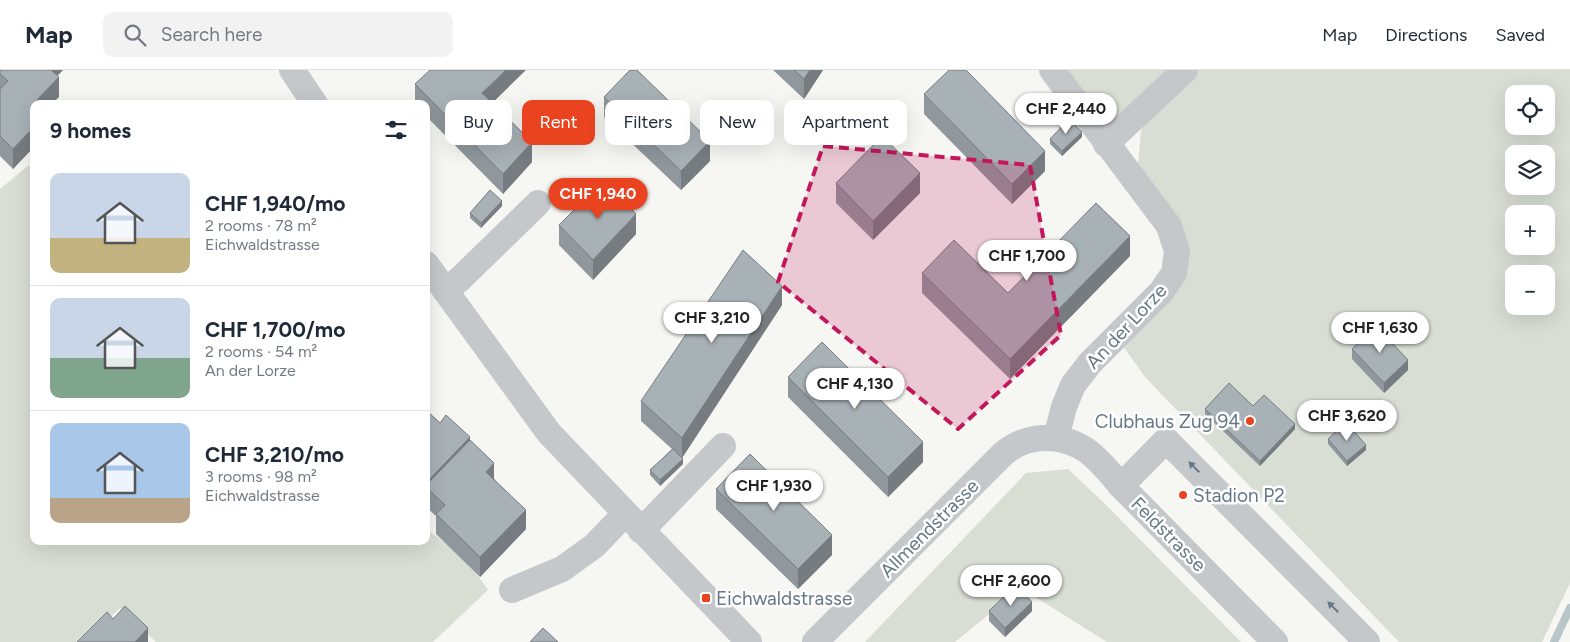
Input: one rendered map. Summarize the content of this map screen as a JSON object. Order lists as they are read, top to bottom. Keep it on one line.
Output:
{"streets":{"street":["An der Lorze","Allmendstrasse","Feldstrasse"]},"crossings":[["An der Lorze","Allmendstrasse"],["An der Lorze","Feldstrasse"],["Allmendstrasse","Feldstrasse"]],"places":{"other":["Clubhaus Zug 94","Stadion P2"],"transit":["Eichwaldstrasse"]},"page":{"header":"Map","search":"Search here","nav":["Map","Directions","Saved"],"map_buttons":["+","−"],"price":["CHF 2,440","CHF 1,940","CHF 1,700","CHF 3,210","CHF 1,630","CHF 4,130","CHF 3,620","CHF 1,930","CHF 2,600"],"chip":["Buy","Rent","Filters","New","Apartment"],"heading":"9 homes","list":[{"name":"CHF 1,940/mo","note":"2 rooms · 78 m² · Eichwaldstrasse"},{"name":"CHF 1,700/mo","note":"2 rooms · 54 m² · An der Lorze"},{"name":"CHF 3,210/mo","note":"3 rooms · 98 m² · Eichwaldstrasse"}]}}
